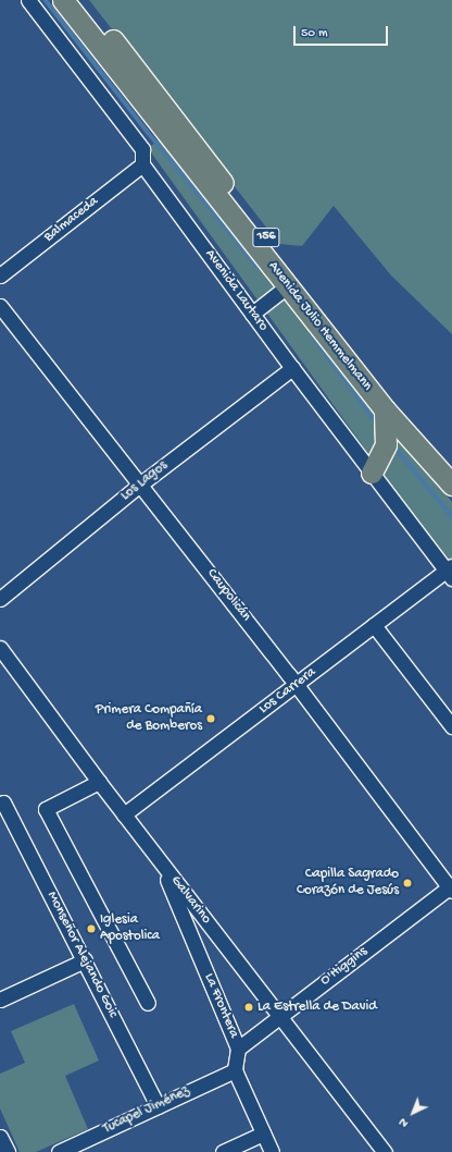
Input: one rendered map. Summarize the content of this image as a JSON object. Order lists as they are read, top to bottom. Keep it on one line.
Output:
{"streets":{"highway":["156","Avenida Julio Hemmelmann"],"street":["Balmaceda","Avenida Lautaro","Los Lagos","Caupolicán","Los Carrera","Galvarino","Monseñor Alejando Goic","O'Higgins","La Frontera","Tucapel Jiménez"]},"crossings":[["Balmaceda","Avenida Lautaro"],["Avenida Lautaro","Los Lagos"],["Avenida Lautaro","Los Carrera"],["Los Lagos","Caupolicán"],["Caupolicán","Los Carrera"],["Caupolicán","O'Higgins"],["Los Carrera","Galvarino"],["Galvarino","O'Higgins"],["Galvarino","La Frontera"],["Monseñor Alejando Goic","Tucapel Jiménez"],["O'Higgins","La Frontera"],["La Frontera","Tucapel Jiménez"]],"places":["Primera Compañía de Bomberos","Capilla Sagrado Corazón de Jesús","Iglesia Apostolica","La Estrella de David"],"scale_bar":"50 m","north":"bottom left"}
